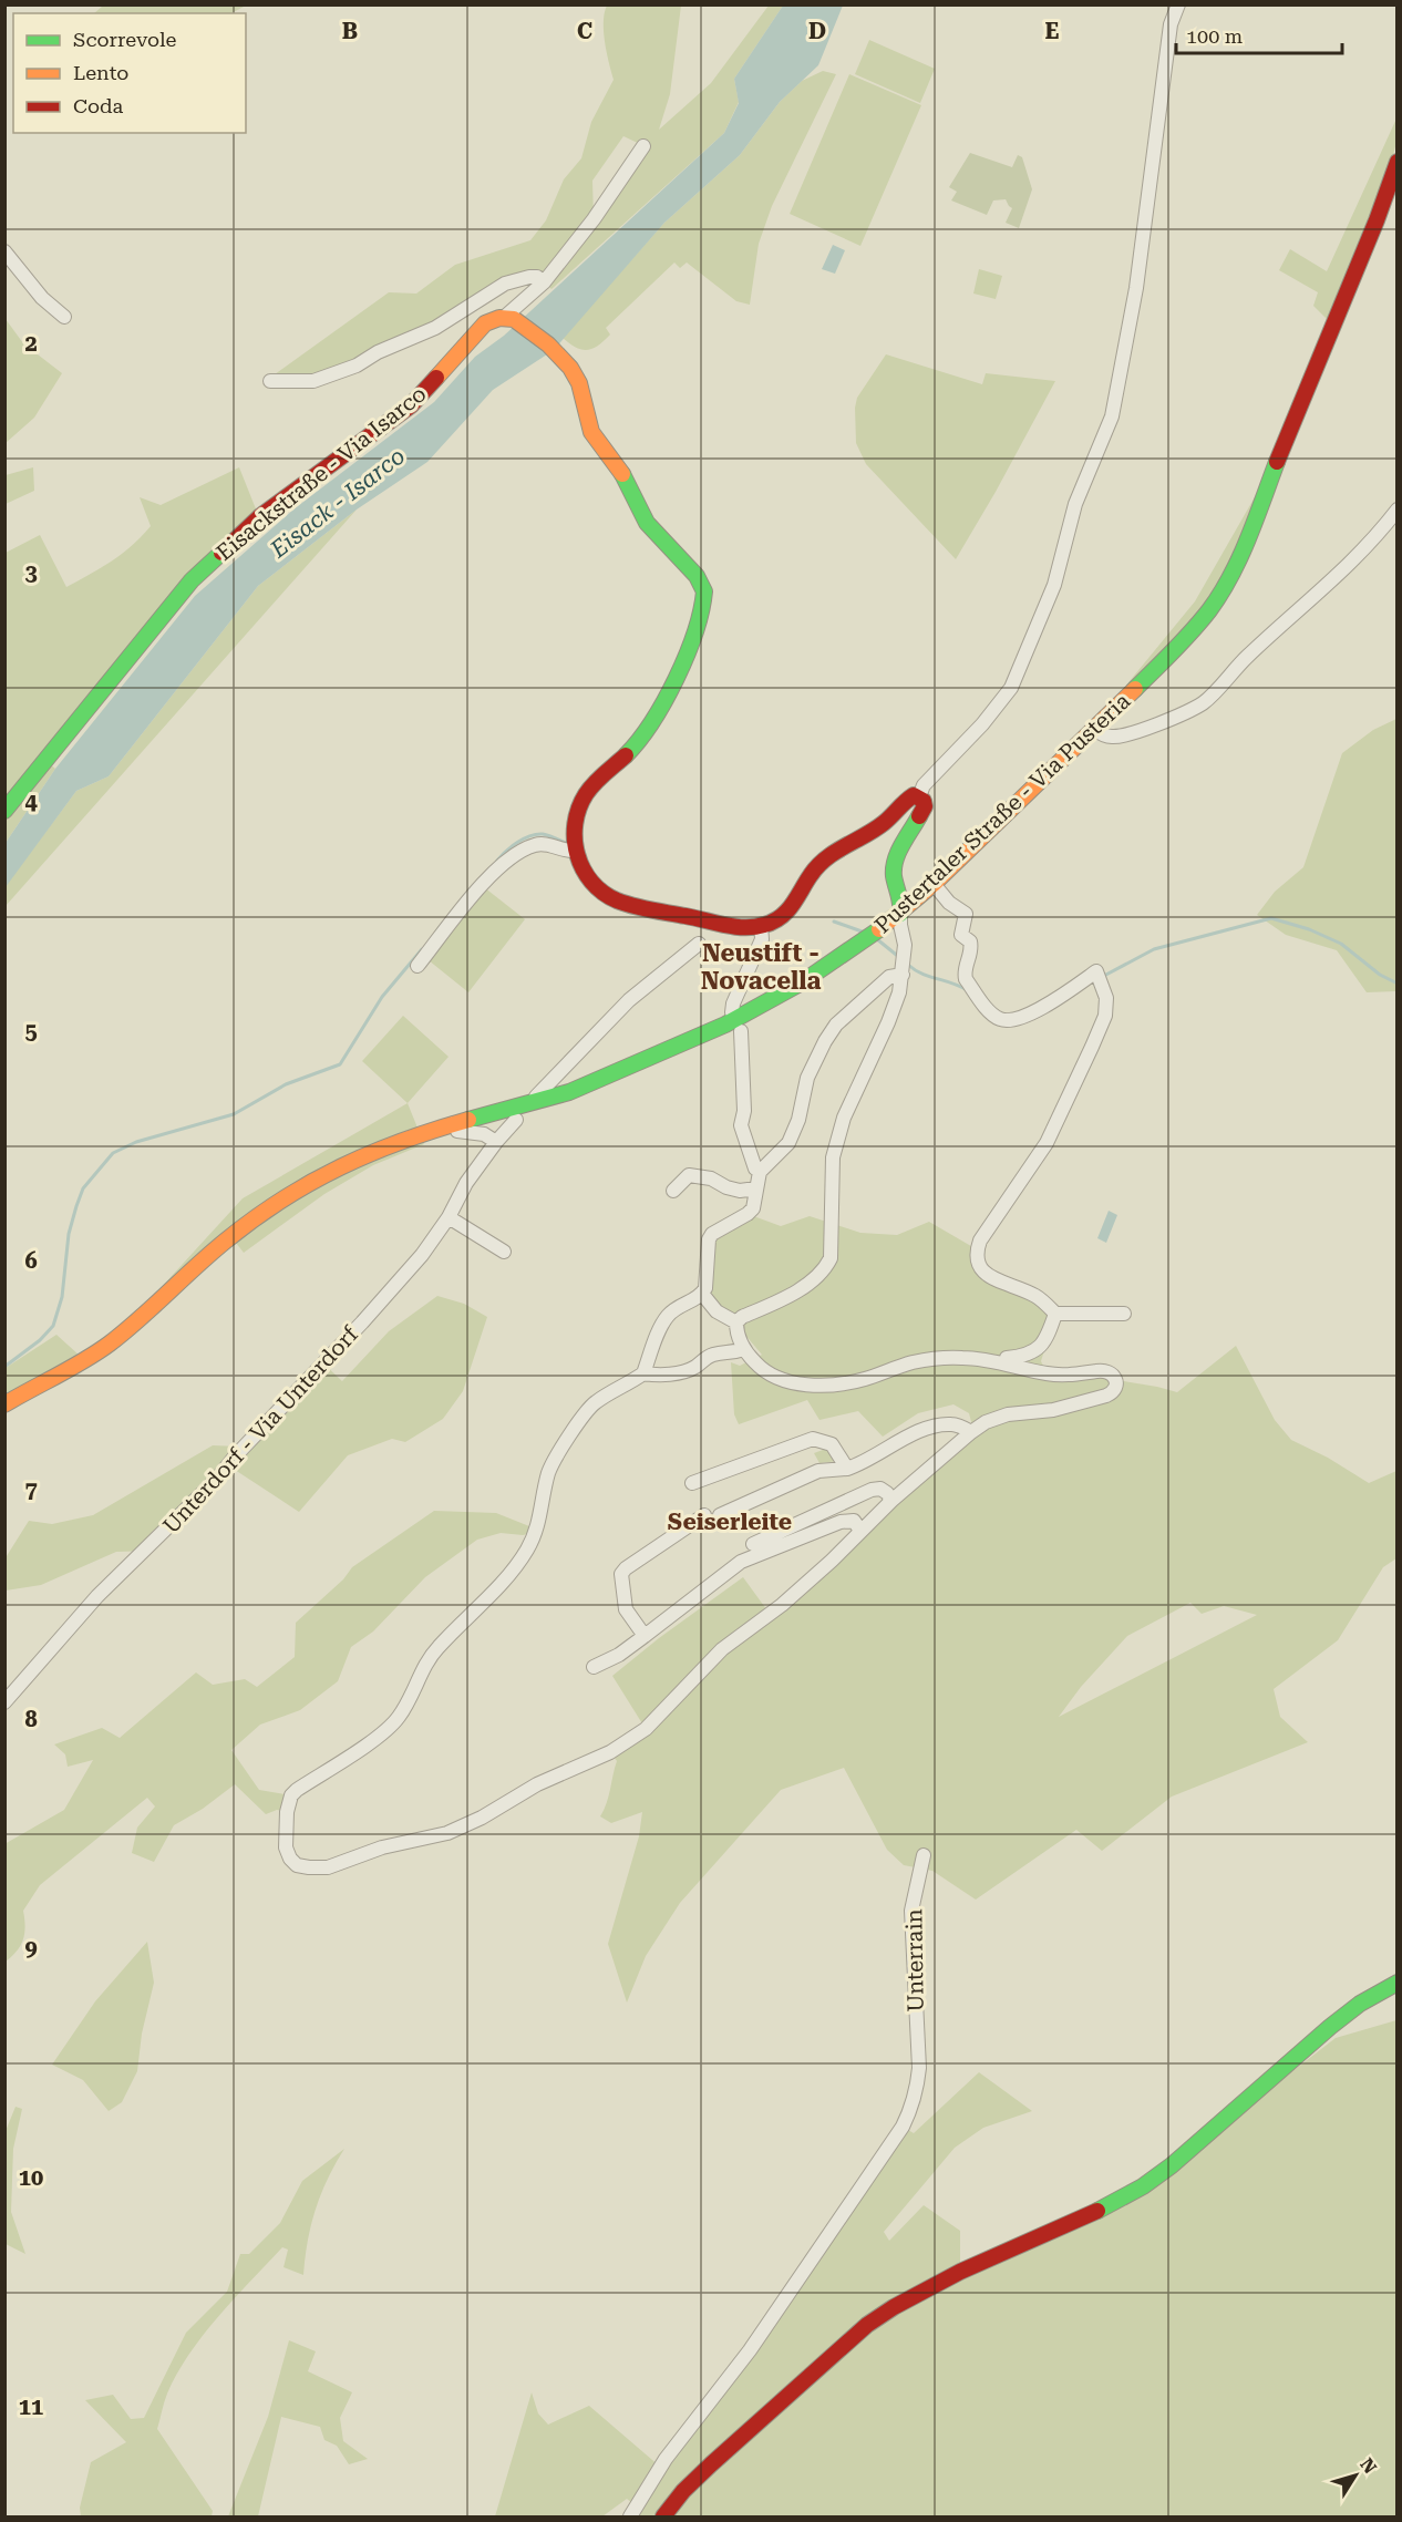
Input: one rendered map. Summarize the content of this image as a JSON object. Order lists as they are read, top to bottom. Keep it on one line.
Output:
{"streets":{"street":["Eisackstraße - Via Isarco","Pustertaler Straße - Via Pusteria","Unterdorf - Via Unterdorf","Unterrain"]},"districts":["Neustift - Novacella","Seiserleite"],"water":["Eisack - Isarco"],"legend":["Scorrevole","Lento","Coda"],"scale_bar":"100 m","north":"top right","grid":{"columns":["B","C","D","E"],"rows":["2","3","4","5","6","7","8","9","10","11"]}}
